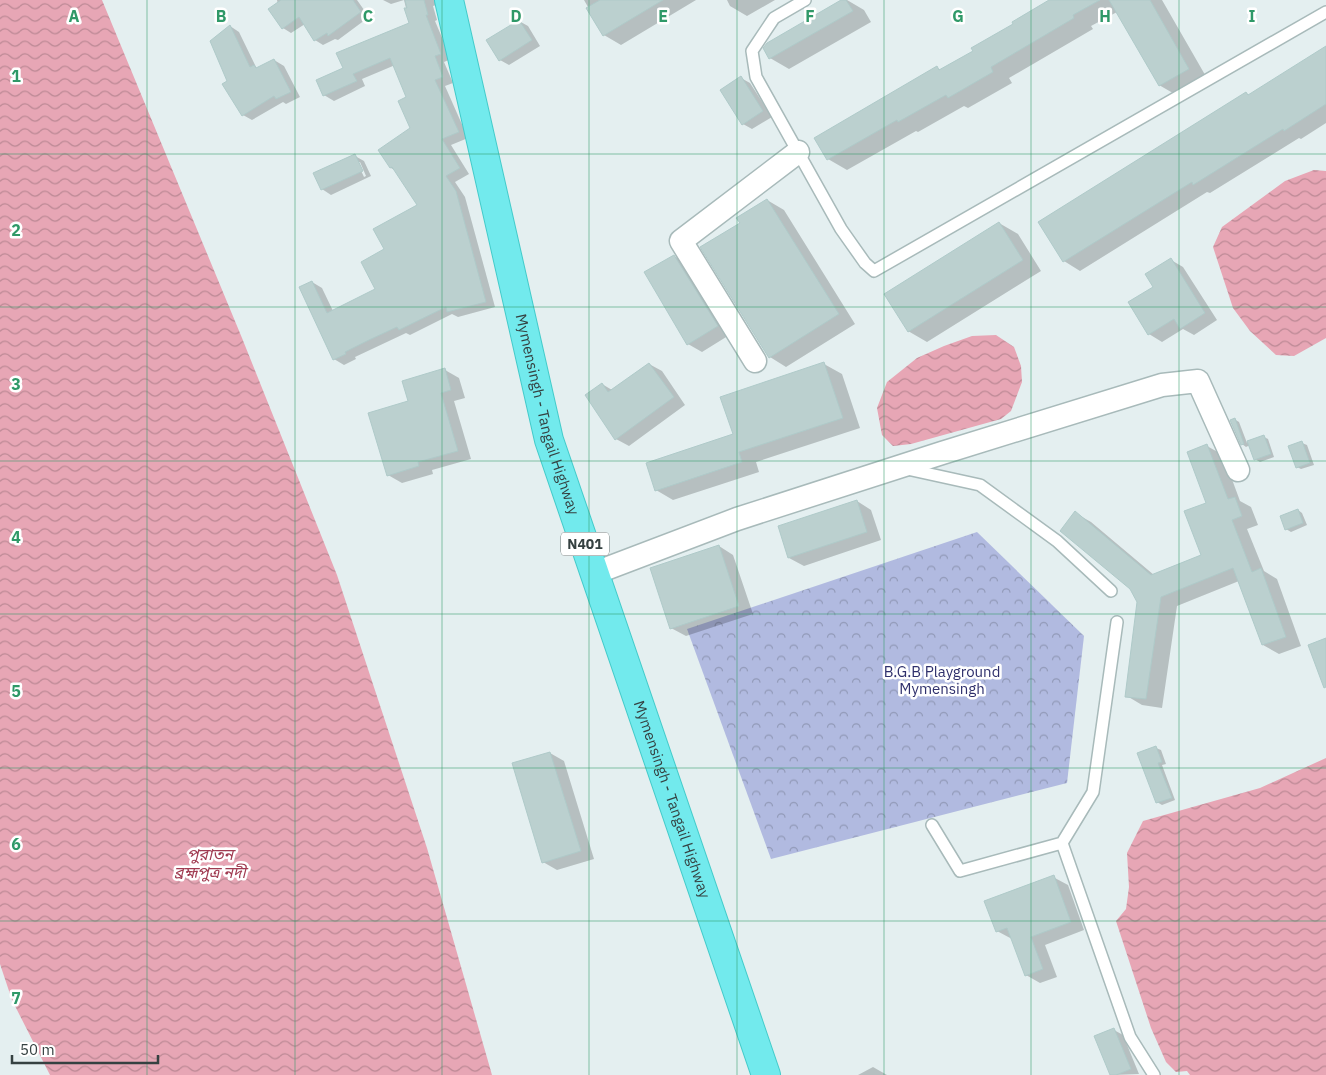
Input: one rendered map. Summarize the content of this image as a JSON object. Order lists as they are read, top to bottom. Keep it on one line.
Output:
{"streets":{"highway":["Mymensingh - Tangail Highway","N401"]},"water":["পুরাতন ব্রহ্মপুত্র নদী"],"parks":["B.G.B Playground Mymensingh"],"scale_bar":"50 m","grid":{"columns":["A","B","C","D","E","F","G","H","I"],"rows":["1","2","3","4","5","6","7"]}}
